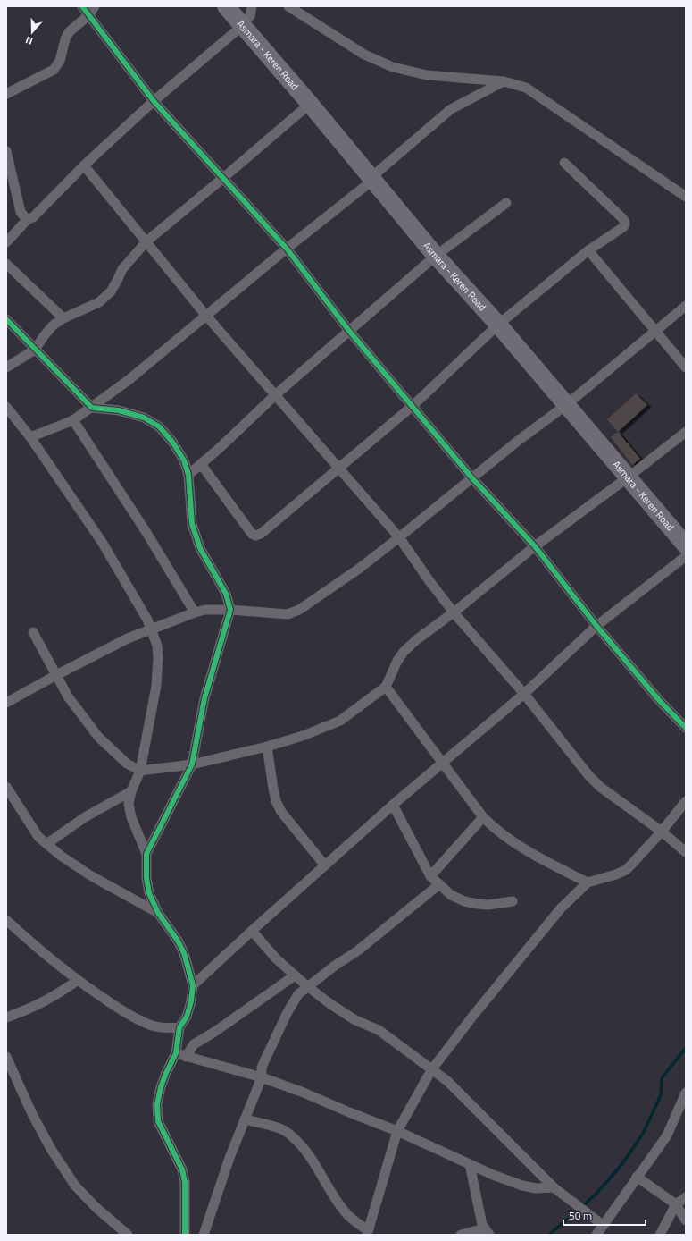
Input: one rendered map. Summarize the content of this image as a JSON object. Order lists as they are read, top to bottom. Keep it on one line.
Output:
{"streets":{"highway":["Asmara - Keren Road"]},"scale_bar":"50 m","north":"bottom"}
